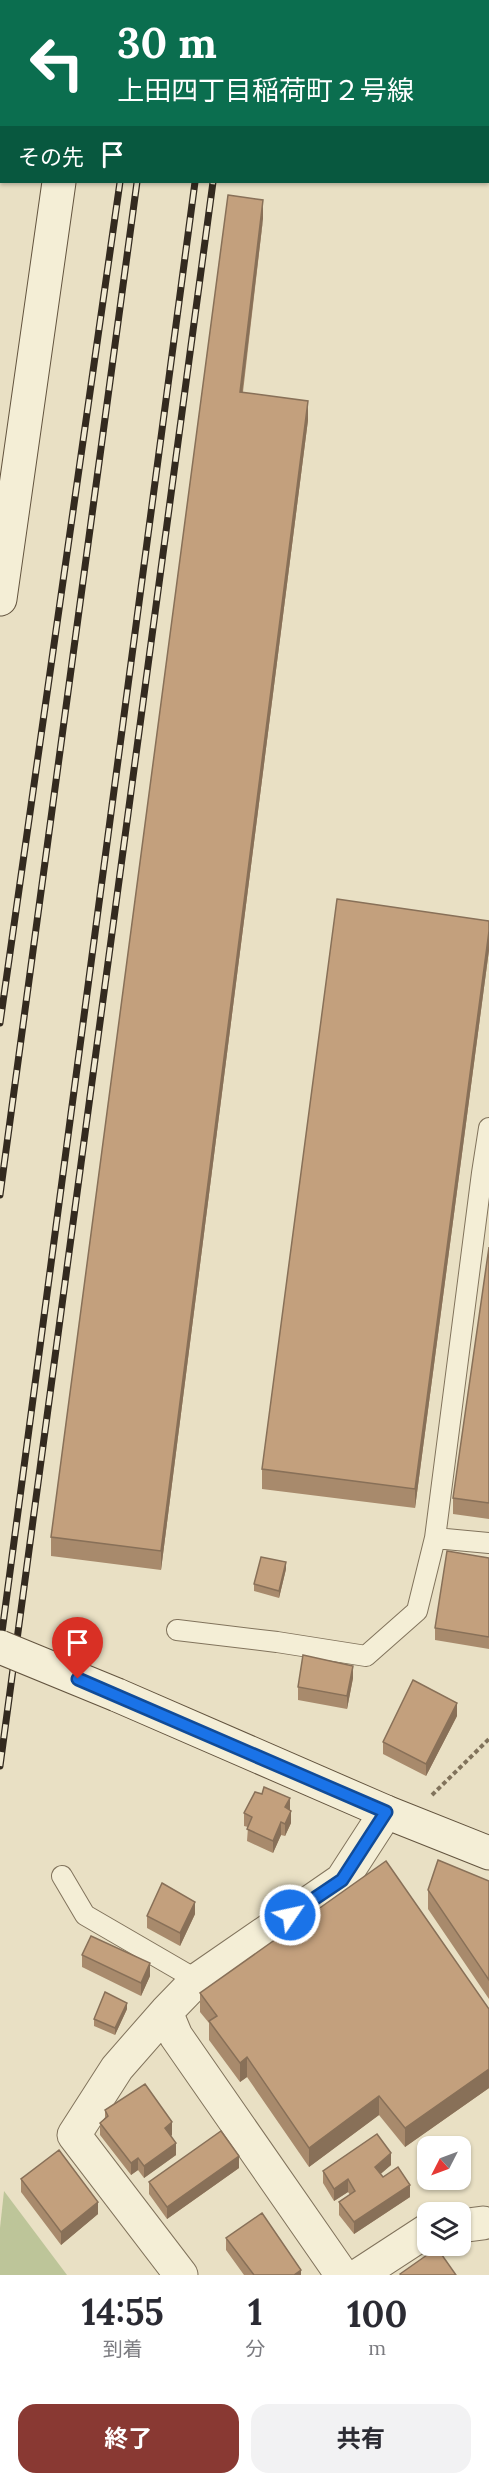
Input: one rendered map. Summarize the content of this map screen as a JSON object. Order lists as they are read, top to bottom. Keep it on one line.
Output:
{"north":"bottom left","page":{"turn":["30 m","上田四丁目稲荷町２号線"],"then":"その先","eta":["14:55","到着","1","分","100","m"],"buttons":["終了","共有"]}}
